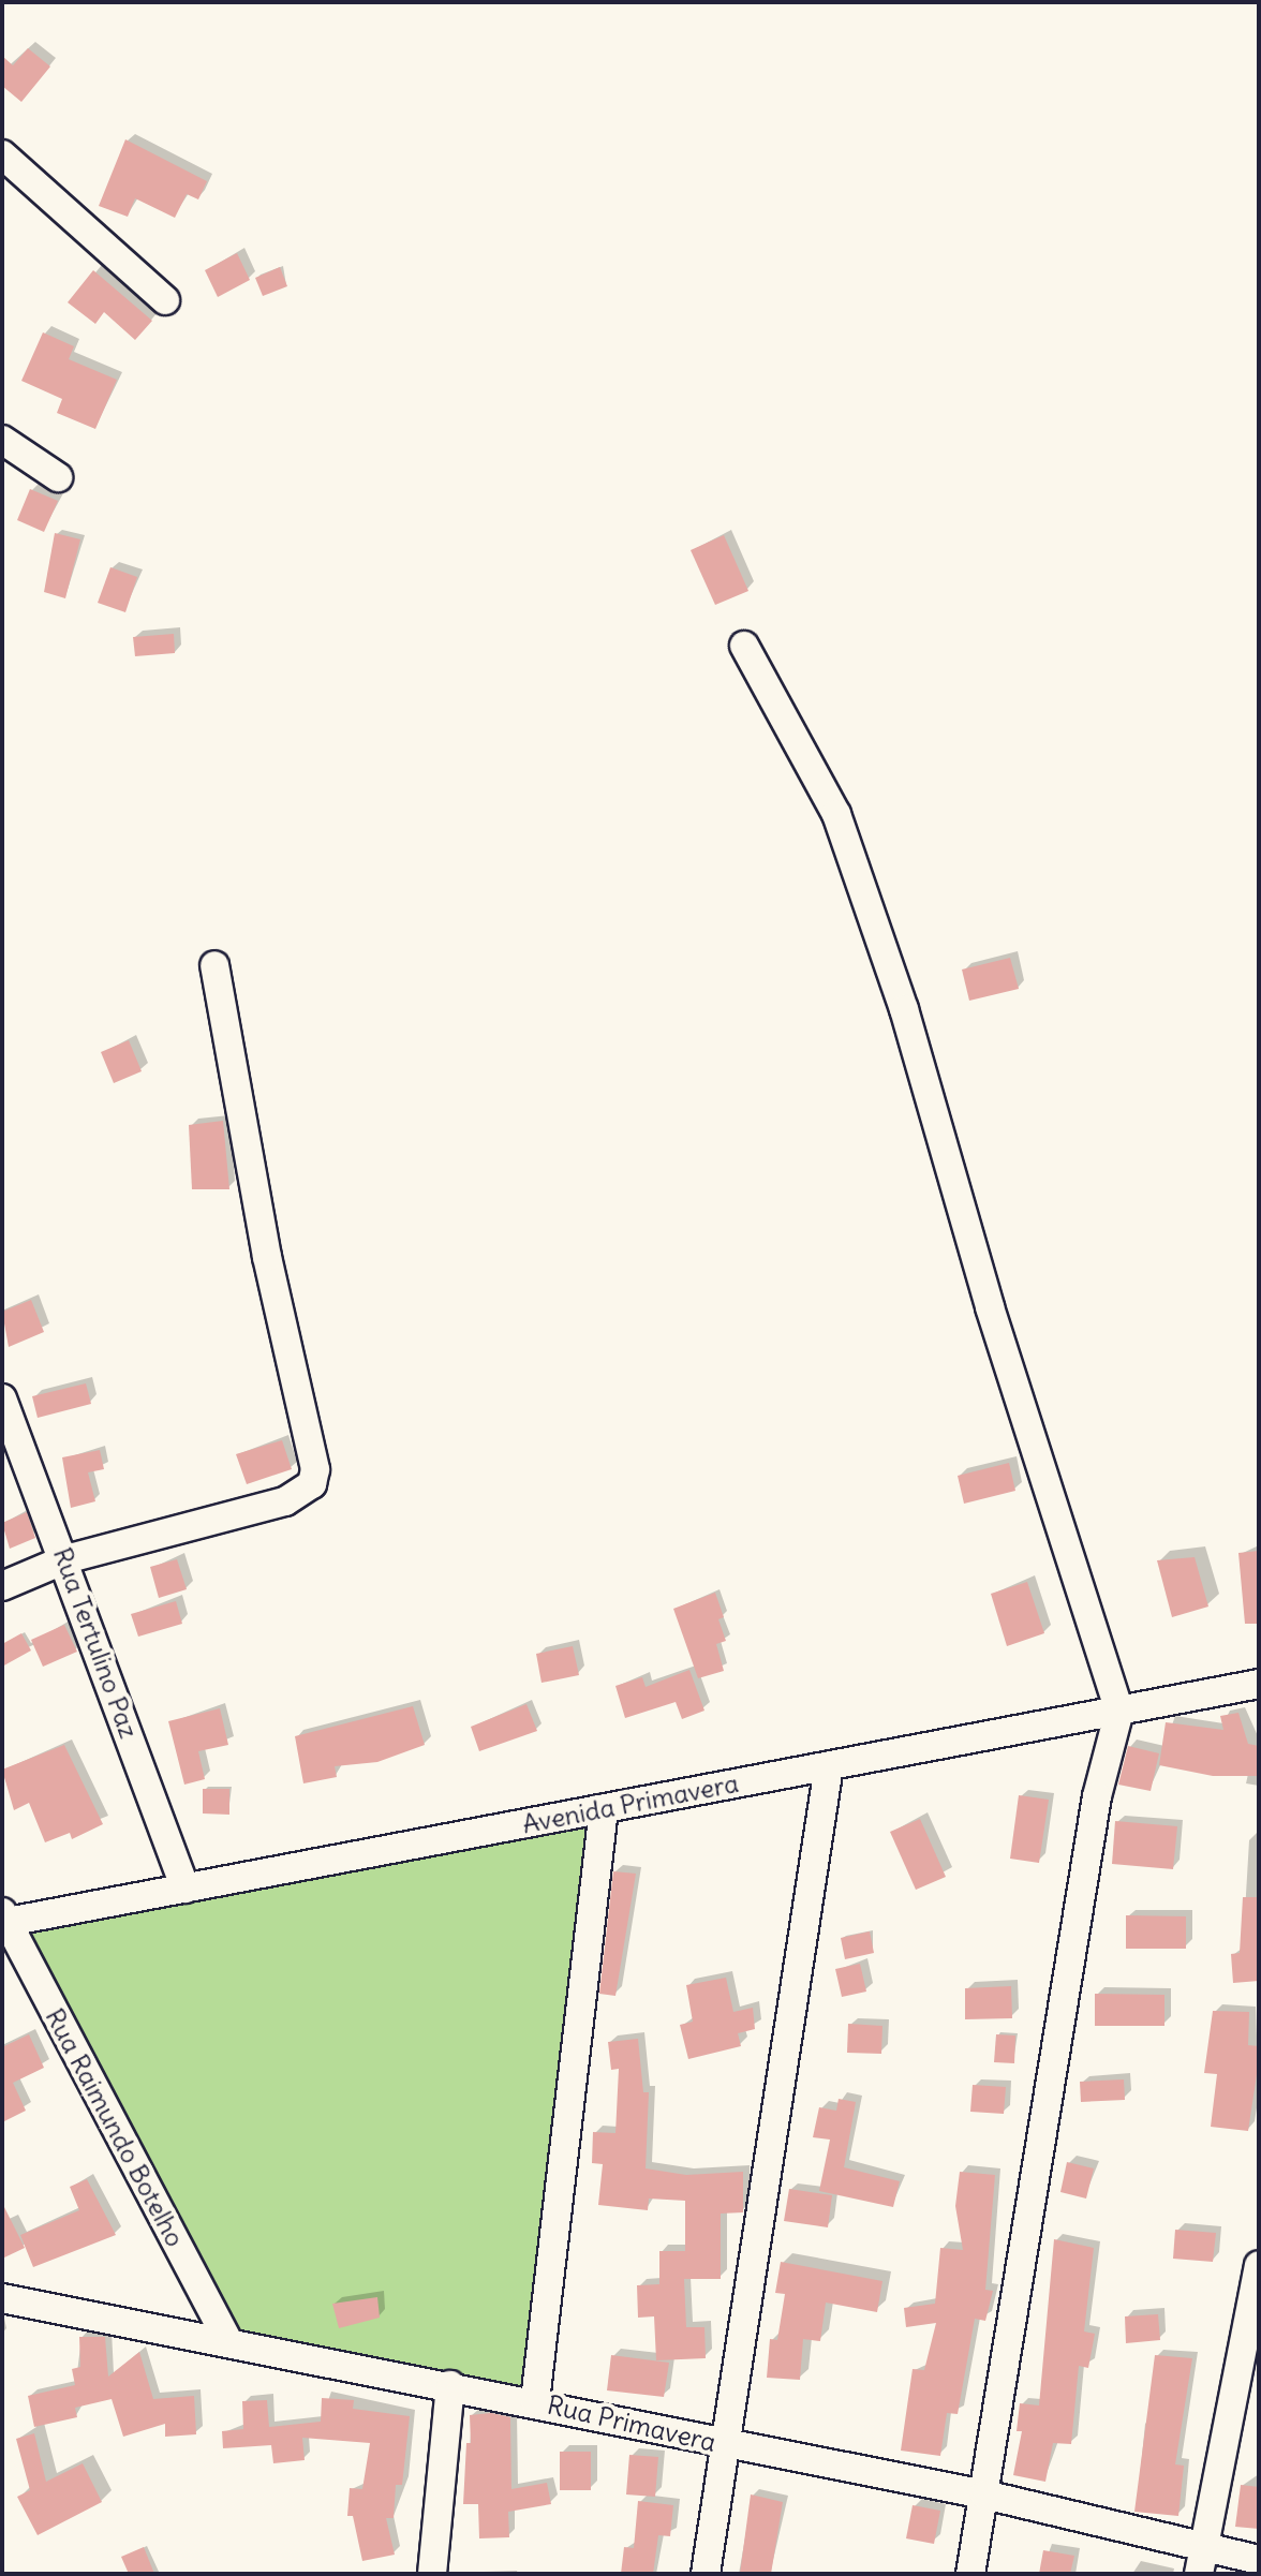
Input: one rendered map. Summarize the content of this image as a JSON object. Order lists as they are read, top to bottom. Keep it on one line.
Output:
{"streets":{"street":["Rua Tertulino Paz","Avenida Primavera","Rua Raimundo Botelho","Rua Primavera"]},"crossings":[["Rua Tertulino Paz","Avenida Primavera"],["Avenida Primavera","Rua Raimundo Botelho"],["Rua Raimundo Botelho","Rua Primavera"]]}
